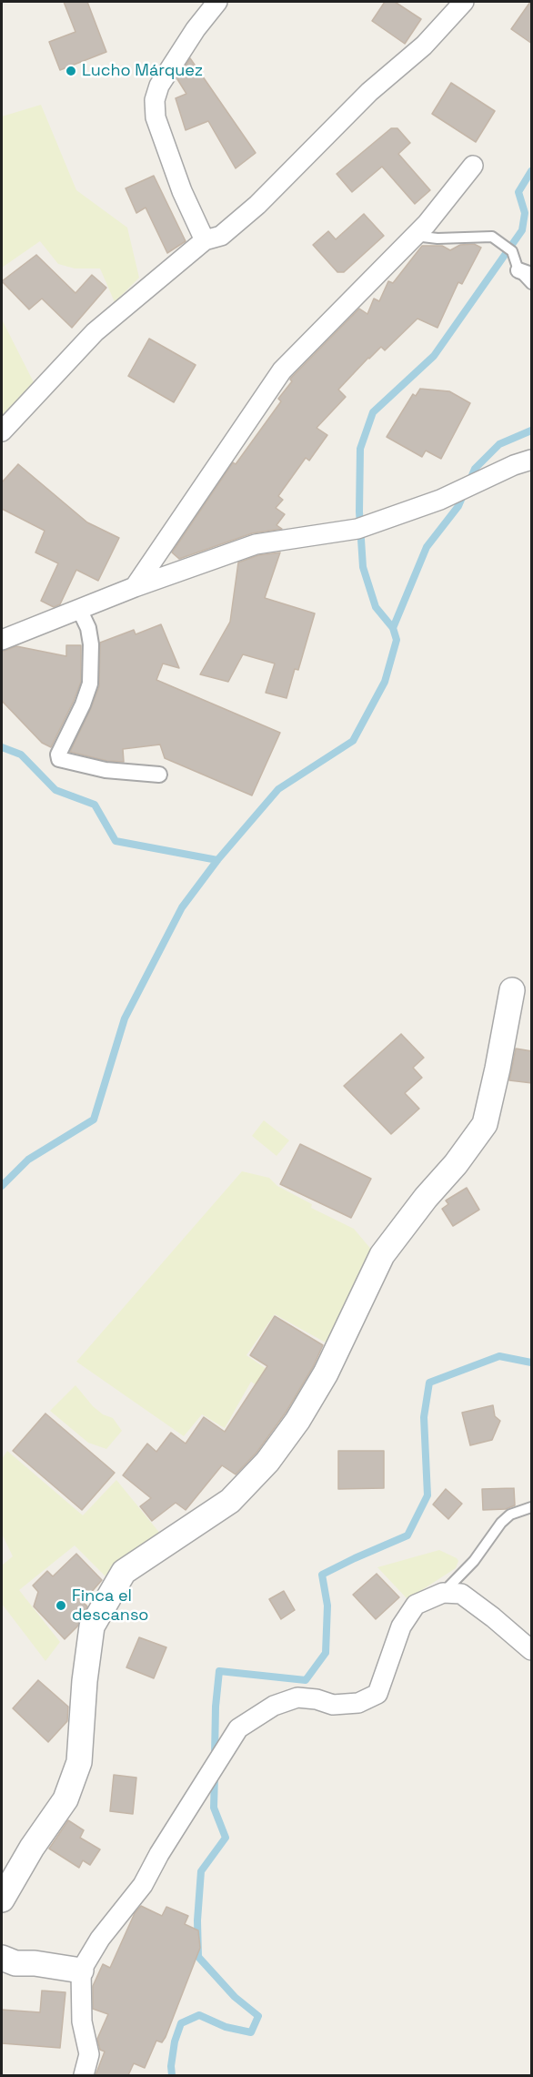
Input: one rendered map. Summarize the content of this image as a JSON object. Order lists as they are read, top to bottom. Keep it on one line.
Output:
{"places":["Lucho Márquez","Finca el descanso"]}
